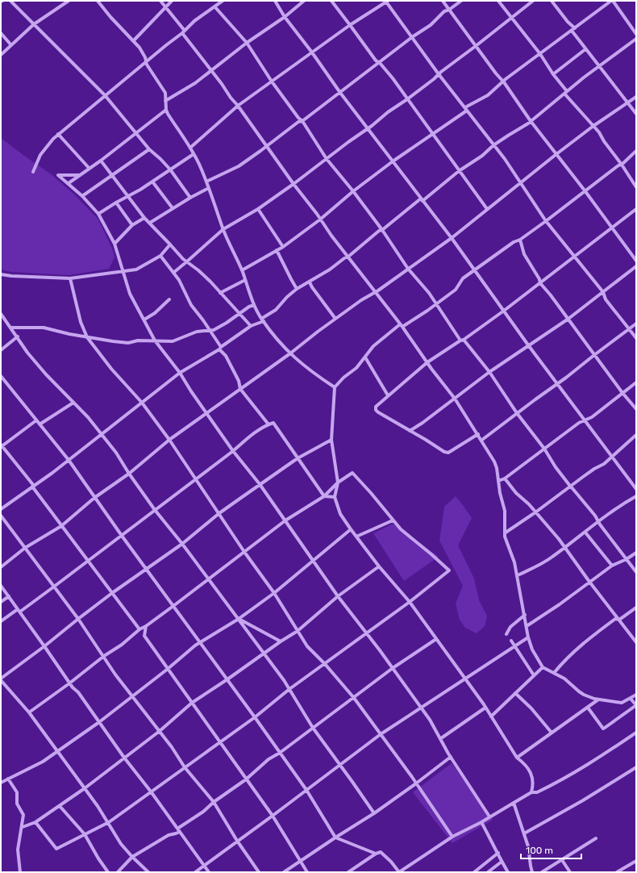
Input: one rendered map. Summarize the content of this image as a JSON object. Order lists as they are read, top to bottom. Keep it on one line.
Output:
{"scale_bar":"100 m"}
